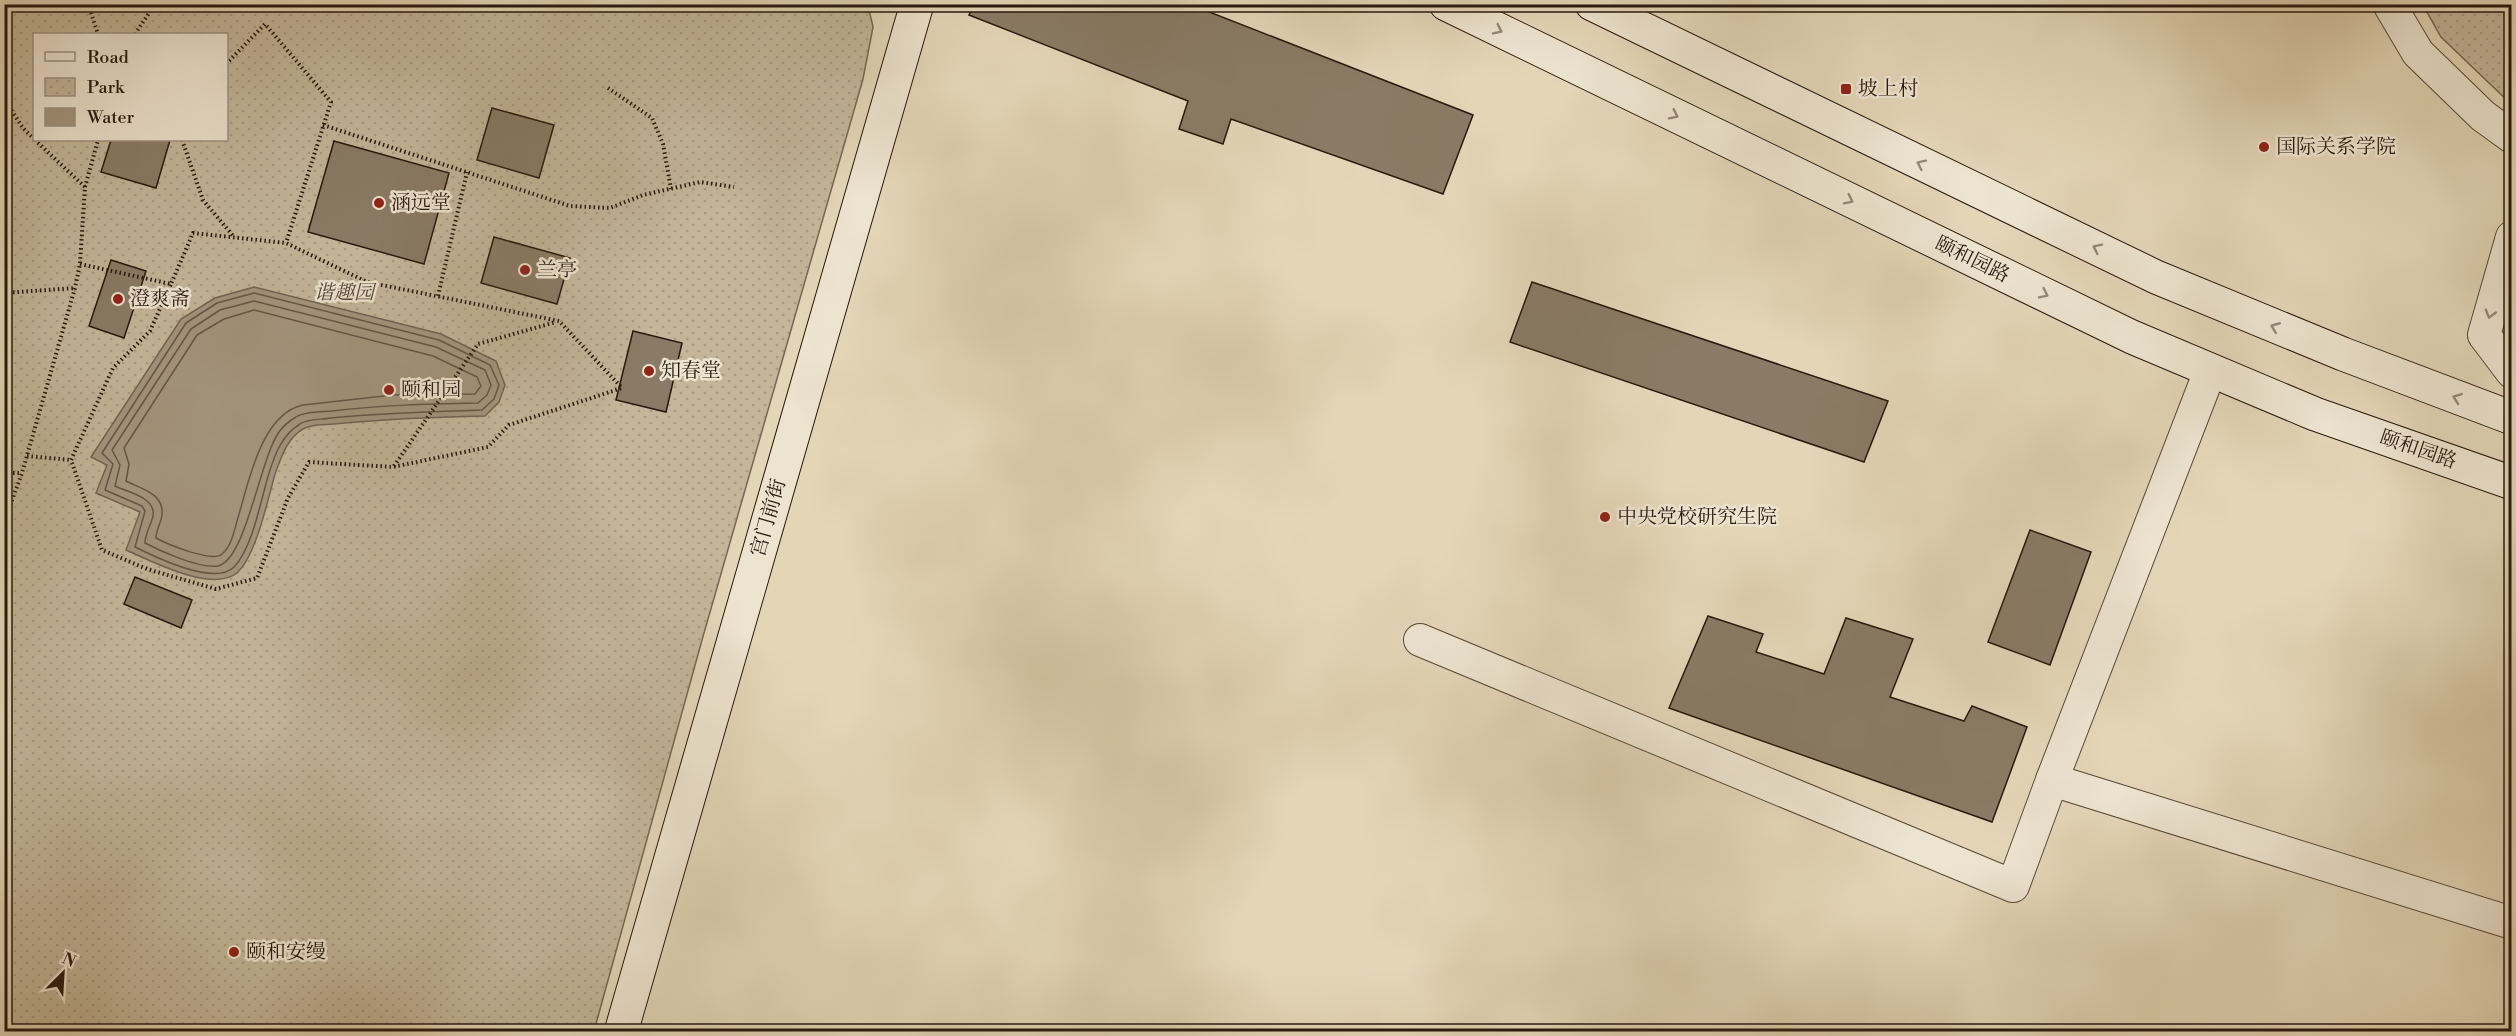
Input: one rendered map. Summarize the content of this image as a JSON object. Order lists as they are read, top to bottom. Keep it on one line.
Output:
{"streets":{"main road":["颐和园路","宫门前街"]},"parks":["谐趣园"],"places":{"transit":["坡上村"],"other":["国际关系学院","涵远堂","兰亭","澄爽斋","知春堂","颐和园","中央党校研究生院","颐和安缦"]},"legend":["Road","Park","Water"],"north":"top right"}
